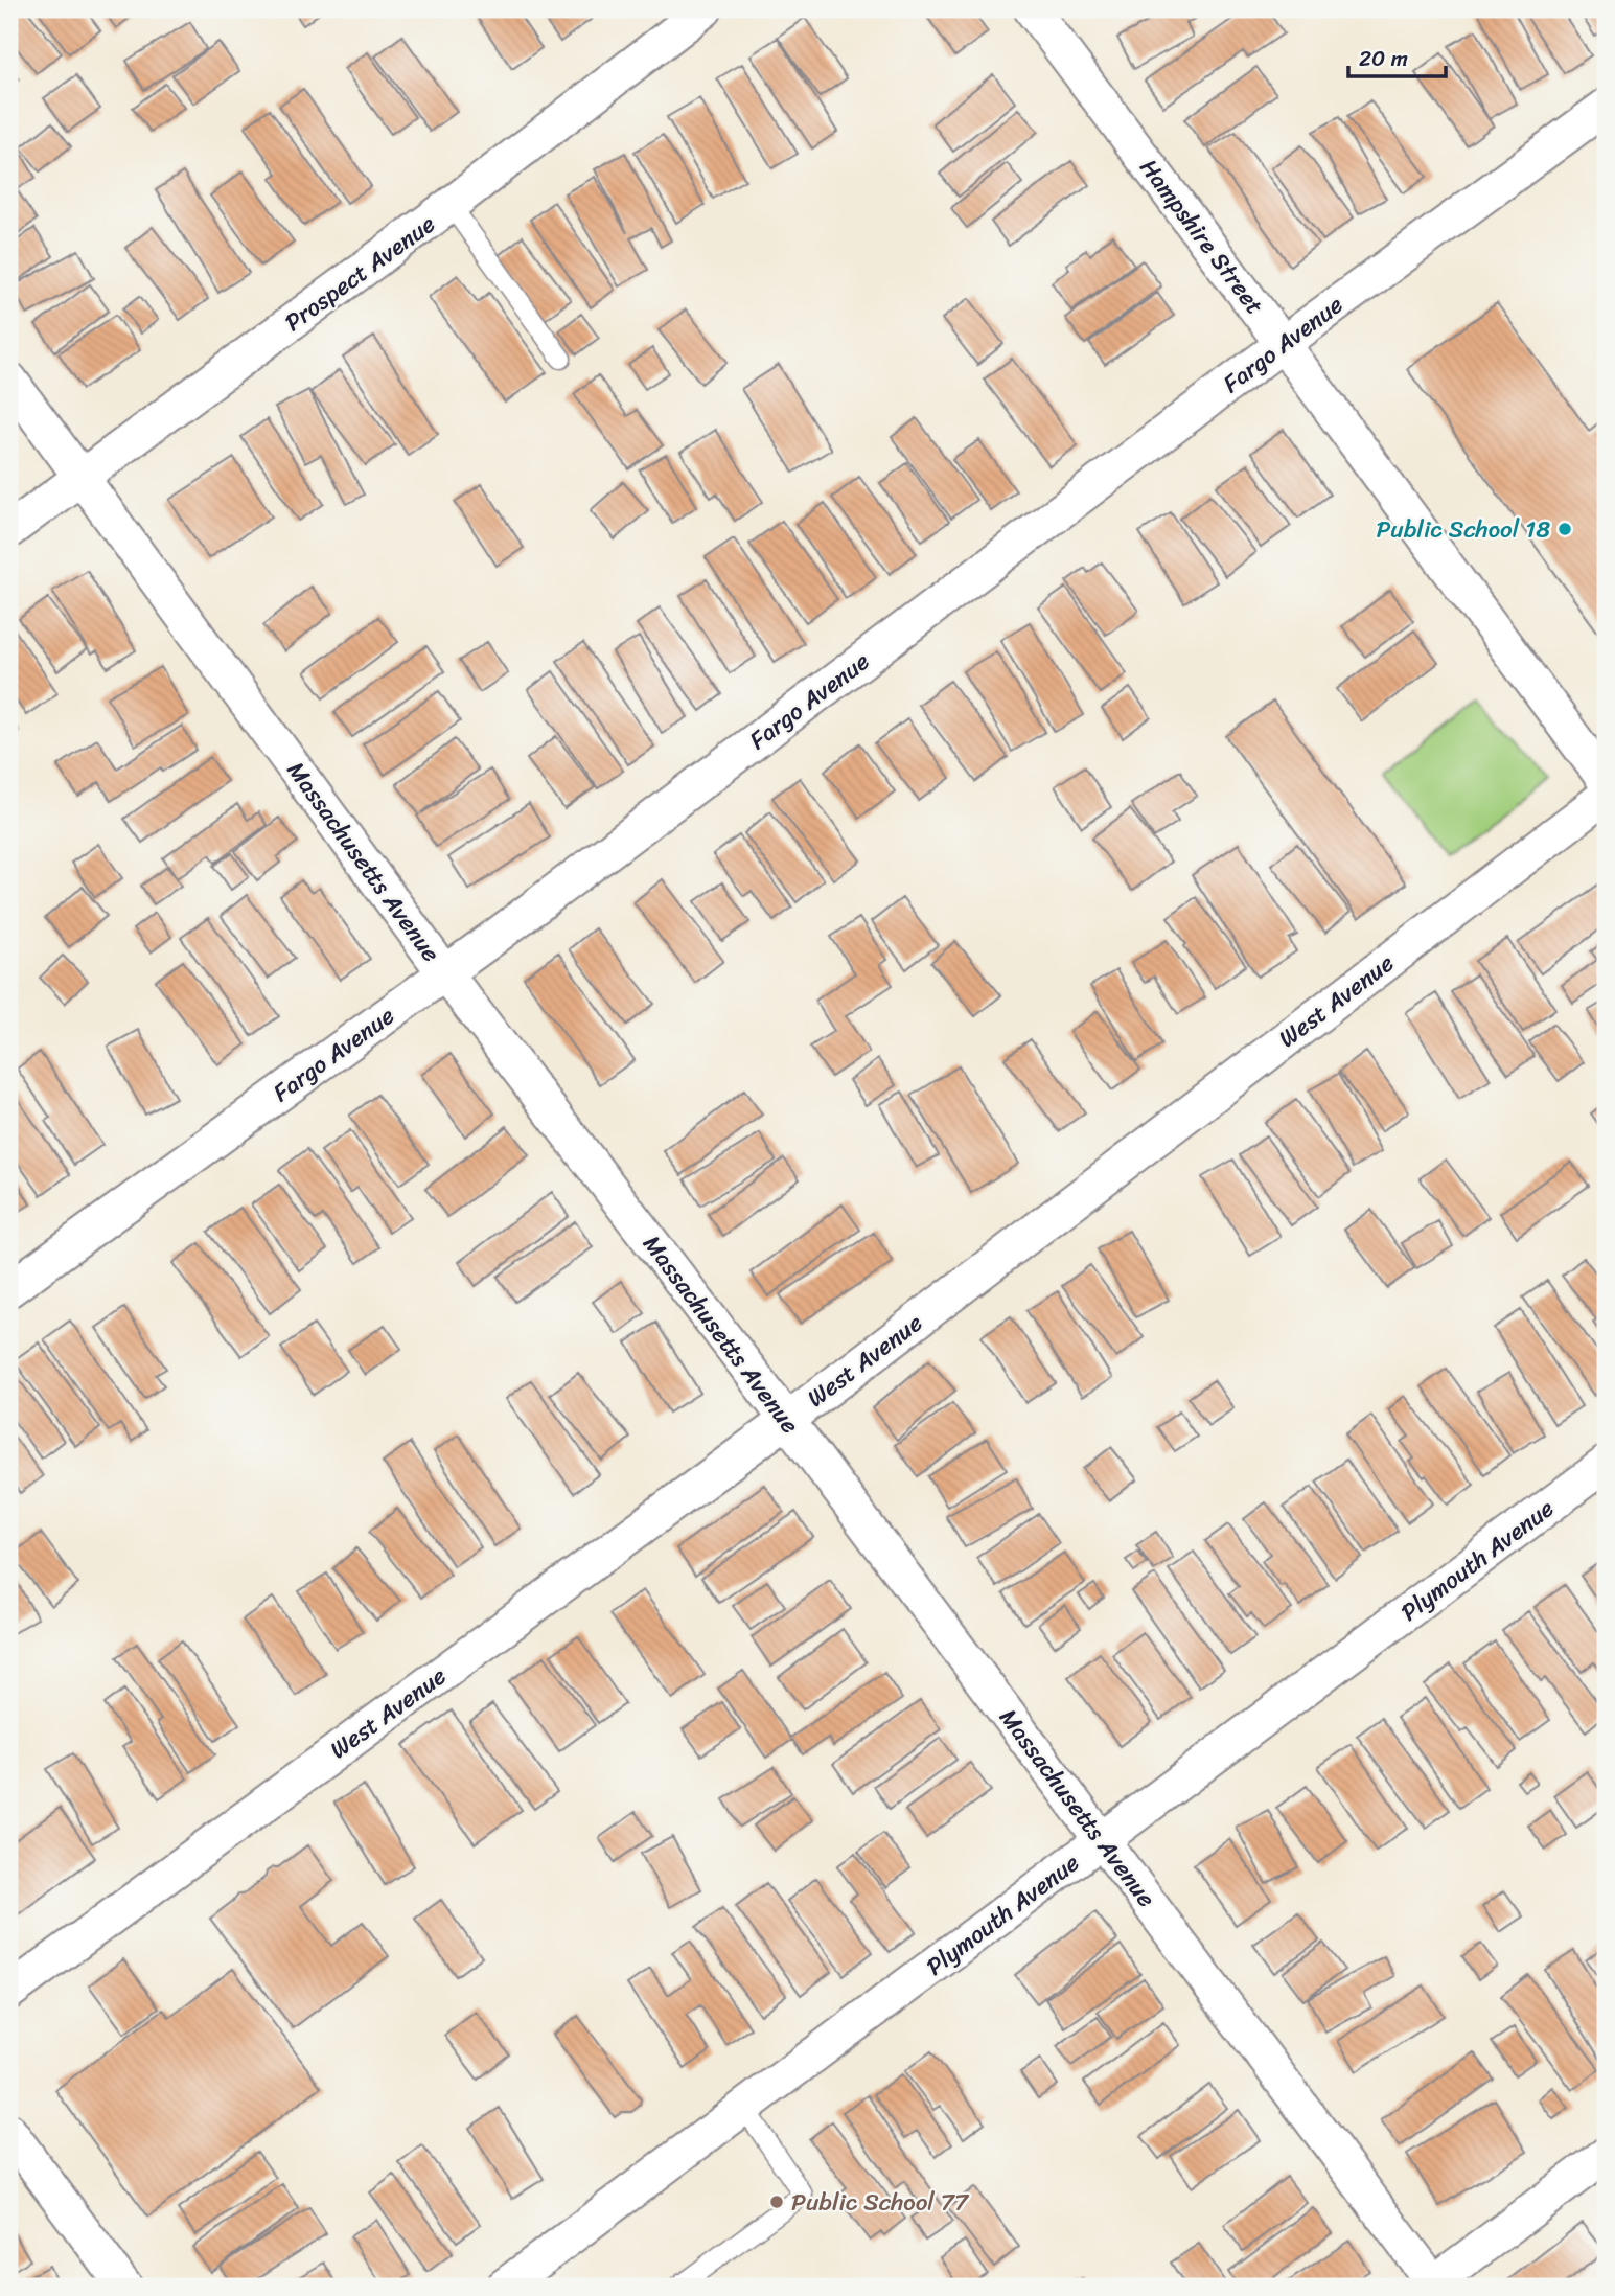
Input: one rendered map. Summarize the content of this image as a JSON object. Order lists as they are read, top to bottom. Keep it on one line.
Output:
{"streets":{"street":["Hampshire Street","Prospect Avenue","Fargo Avenue","Massachusetts Avenue","West Avenue","Plymouth Avenue"]},"crossings":[["Hampshire Street","Fargo Avenue"],["Prospect Avenue","Massachusetts Avenue"],["Fargo Avenue","Massachusetts Avenue"],["Massachusetts Avenue","West Avenue"],["Massachusetts Avenue","Plymouth Avenue"]],"places":["Public School 18","Public School 77"],"scale_bar":"20 m"}
